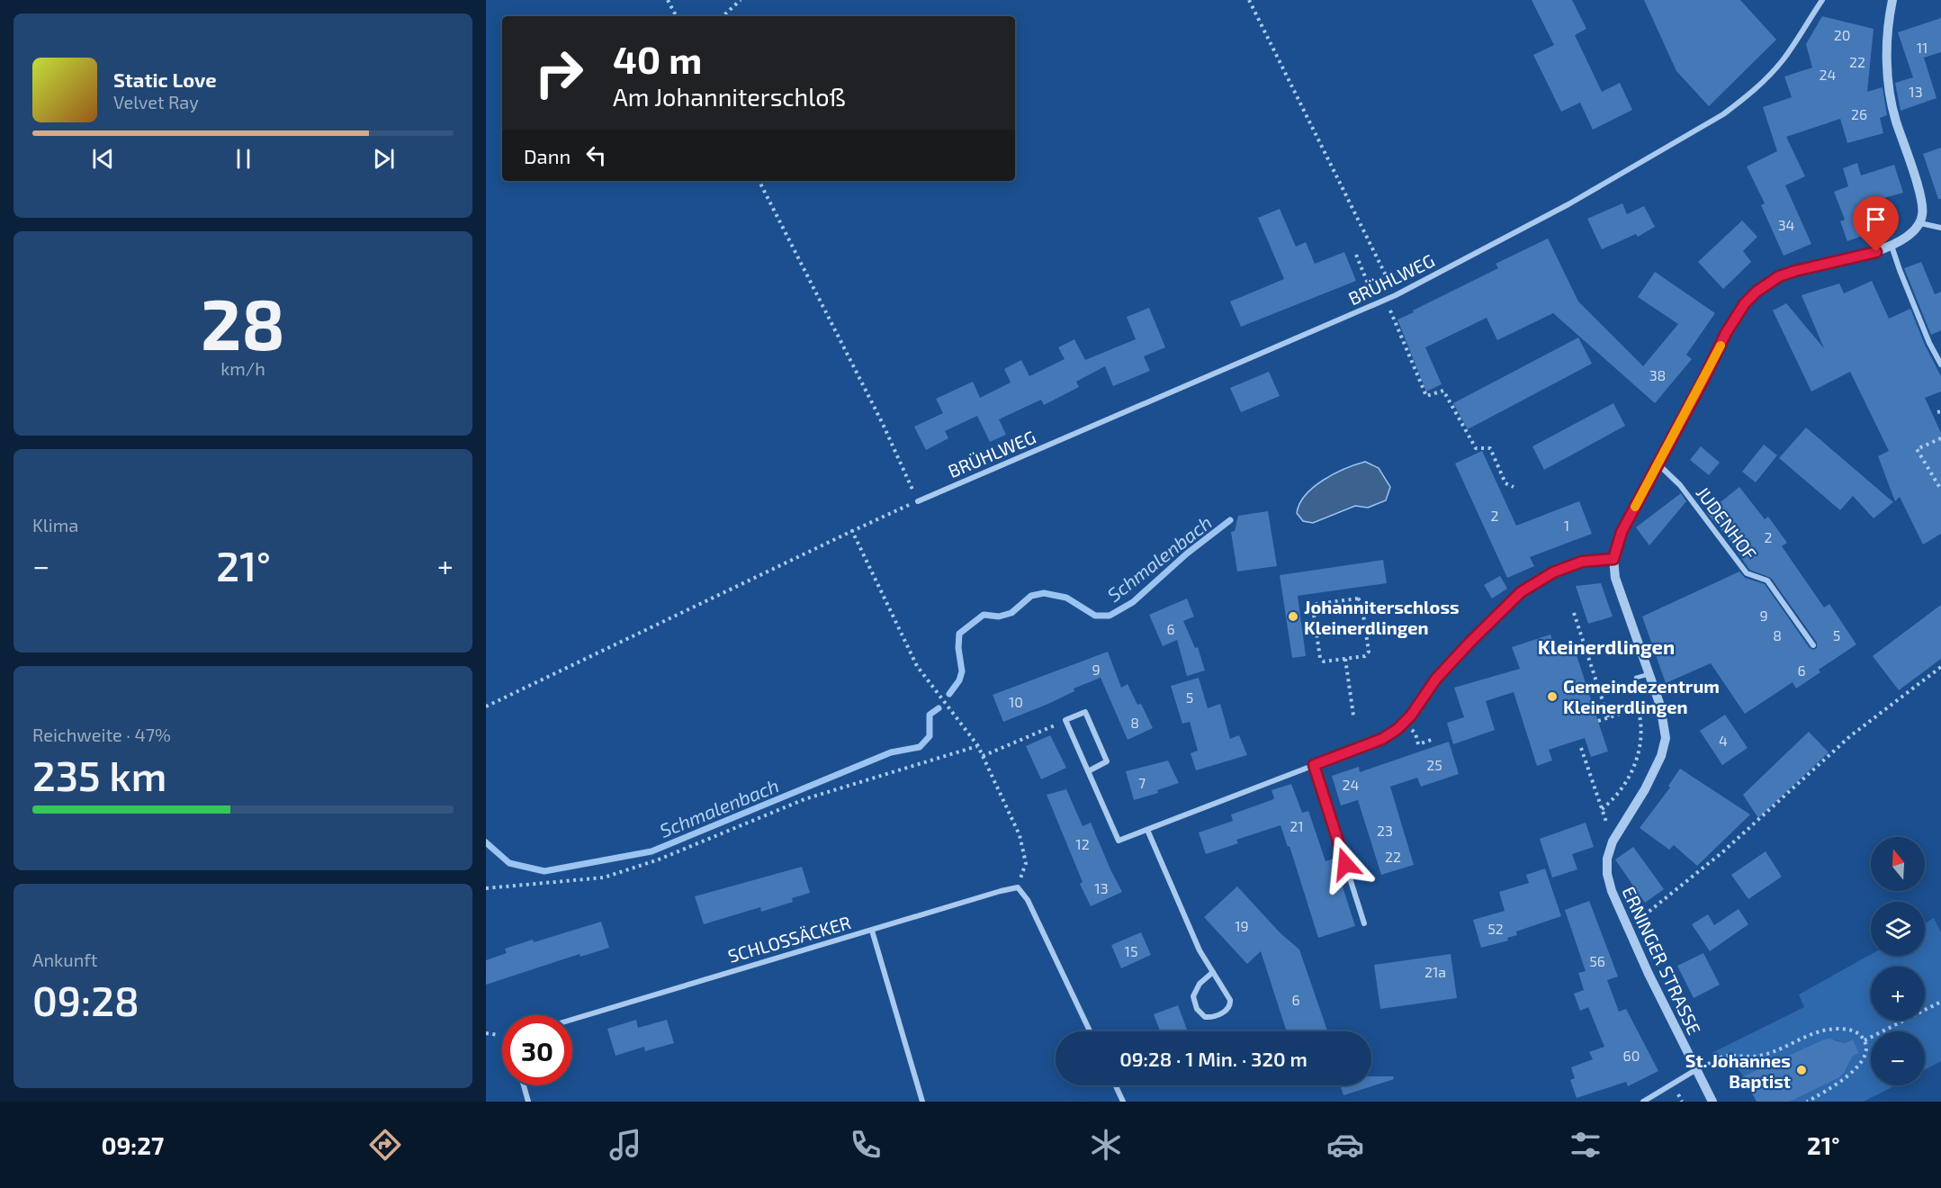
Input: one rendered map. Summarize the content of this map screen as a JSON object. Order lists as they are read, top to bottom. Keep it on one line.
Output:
{"streets":{"street":["BRÜHLWEG","JUDENHOF","SCHLOSSÄCKER","ERNINGER STRASSE"]},"crossings":[["JUDENHOF","ERNINGER STRASSE"]],"districts":["Kleinerdlingen"],"water":["Schmalenbach"],"places":["Johanniterschloss Kleinerdlingen","Gemeindezentrum Kleinerdlingen","St. Johannes Baptist"],"house_numbers":["20","11","22","24","13","26","34","38","2","1","2","9","6","8","5","9","6","5","10","8","4","25","7","24","21","23","12","22","13","19","52","15","56","21a","6","60"],"north":"top","page":{"turn":["40 m","Am Johanniterschloß"],"song":["Static Love","Velvet Ray"],"then":"Dann","tile":[["28","km/h"],"Klima",["Reichweite · 47%","235 km"],["Ankunft","09:28"]],"heat":["−","21°","+"],"map_buttons":["+","−"],"limit":"30","trip":"09:28 · 1 Min. · 320 m","tabs":["09:27","21°"]}}
